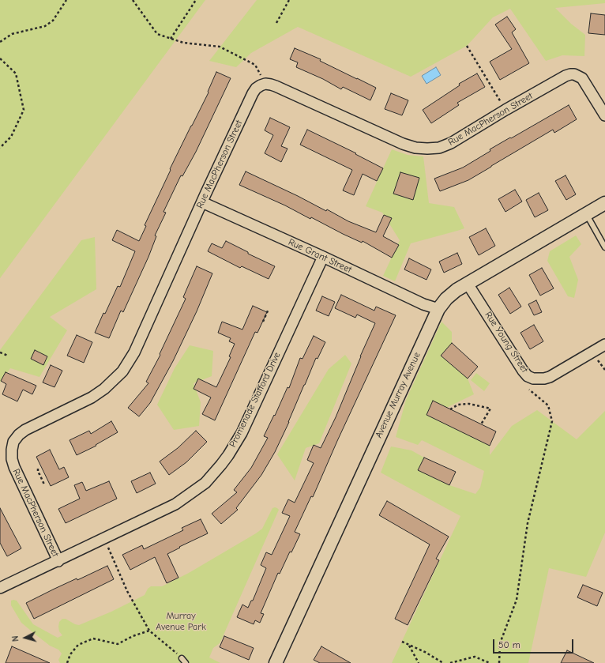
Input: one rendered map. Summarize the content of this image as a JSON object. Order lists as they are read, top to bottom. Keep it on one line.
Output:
{"streets":{"street":["Rue MacPherson Street","Rue Grant Street","Rue Young Street","Avenue Murray Avenue","Promenade Stafford Drive"]},"crossings":[["Rue MacPherson Street","Rue Grant Street"],["Rue MacPherson Street","Promenade Stafford Drive"],["Rue Grant Street","Avenue Murray Avenue"],["Rue Grant Street","Promenade Stafford Drive"],["Rue Young Street","Avenue Murray Avenue"]],"parks":["Murray Avenue Park"],"scale_bar":"50 m","north":"left"}
